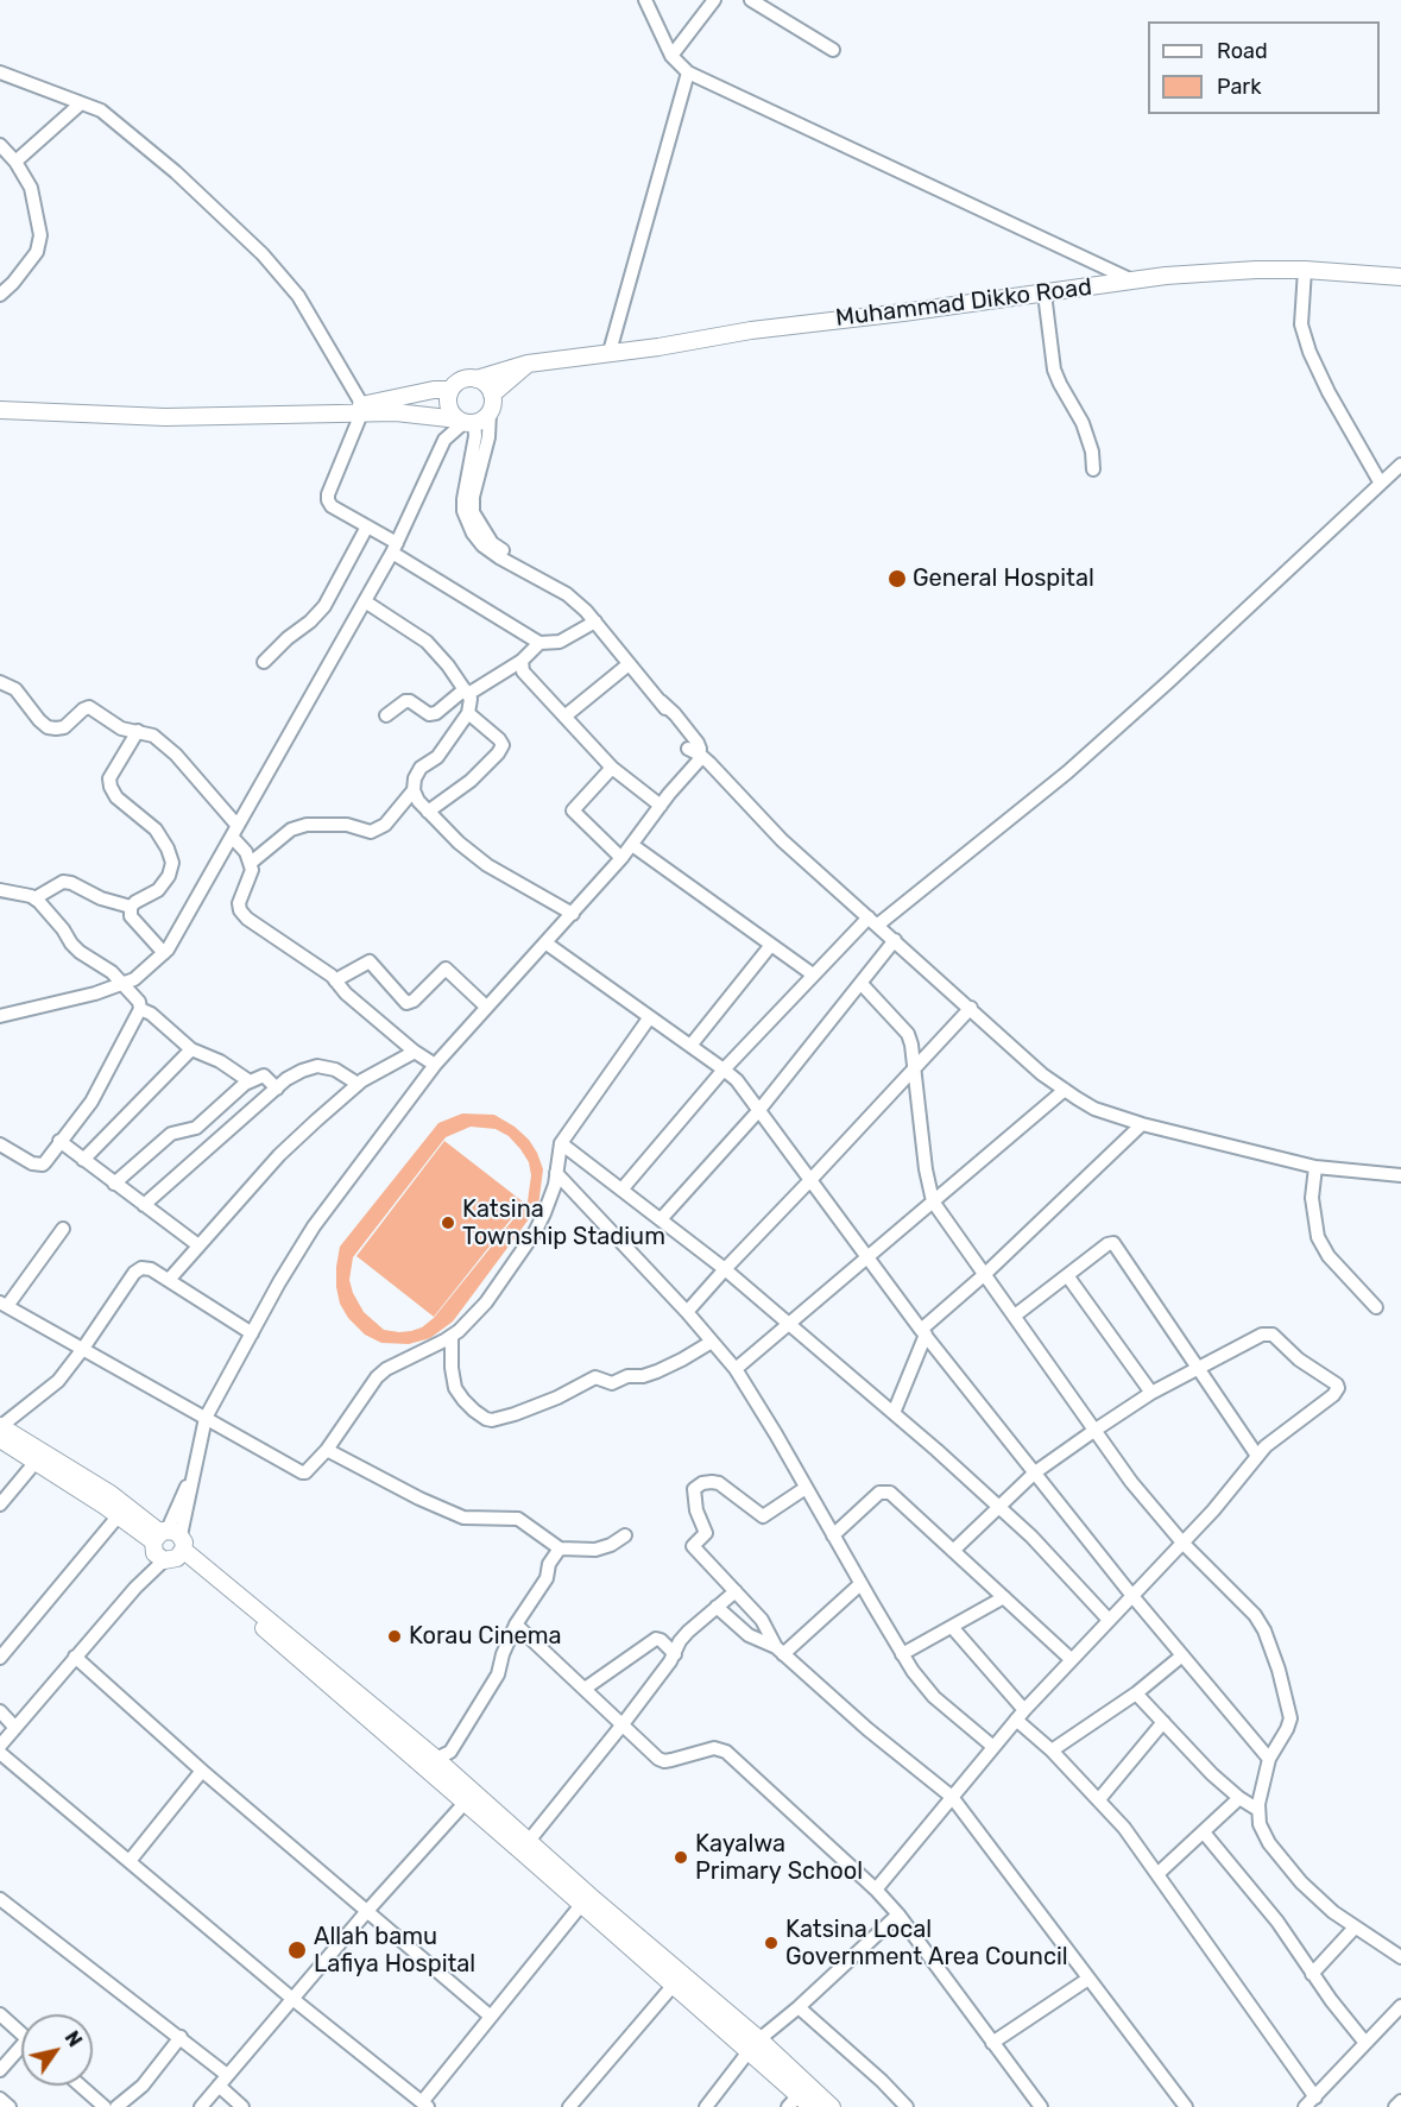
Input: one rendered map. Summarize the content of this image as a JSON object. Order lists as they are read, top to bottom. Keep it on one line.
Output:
{"streets":{"main road":["Muhammad Dikko Road"]},"places":["General Hospital","Katsina Township Stadium","Korau Cinema","Kayalwa Primary School","Katsina Local Government Area Council","Allah bamu Lafiya Hospital"],"legend":["Road","Park"],"north":"top right"}
